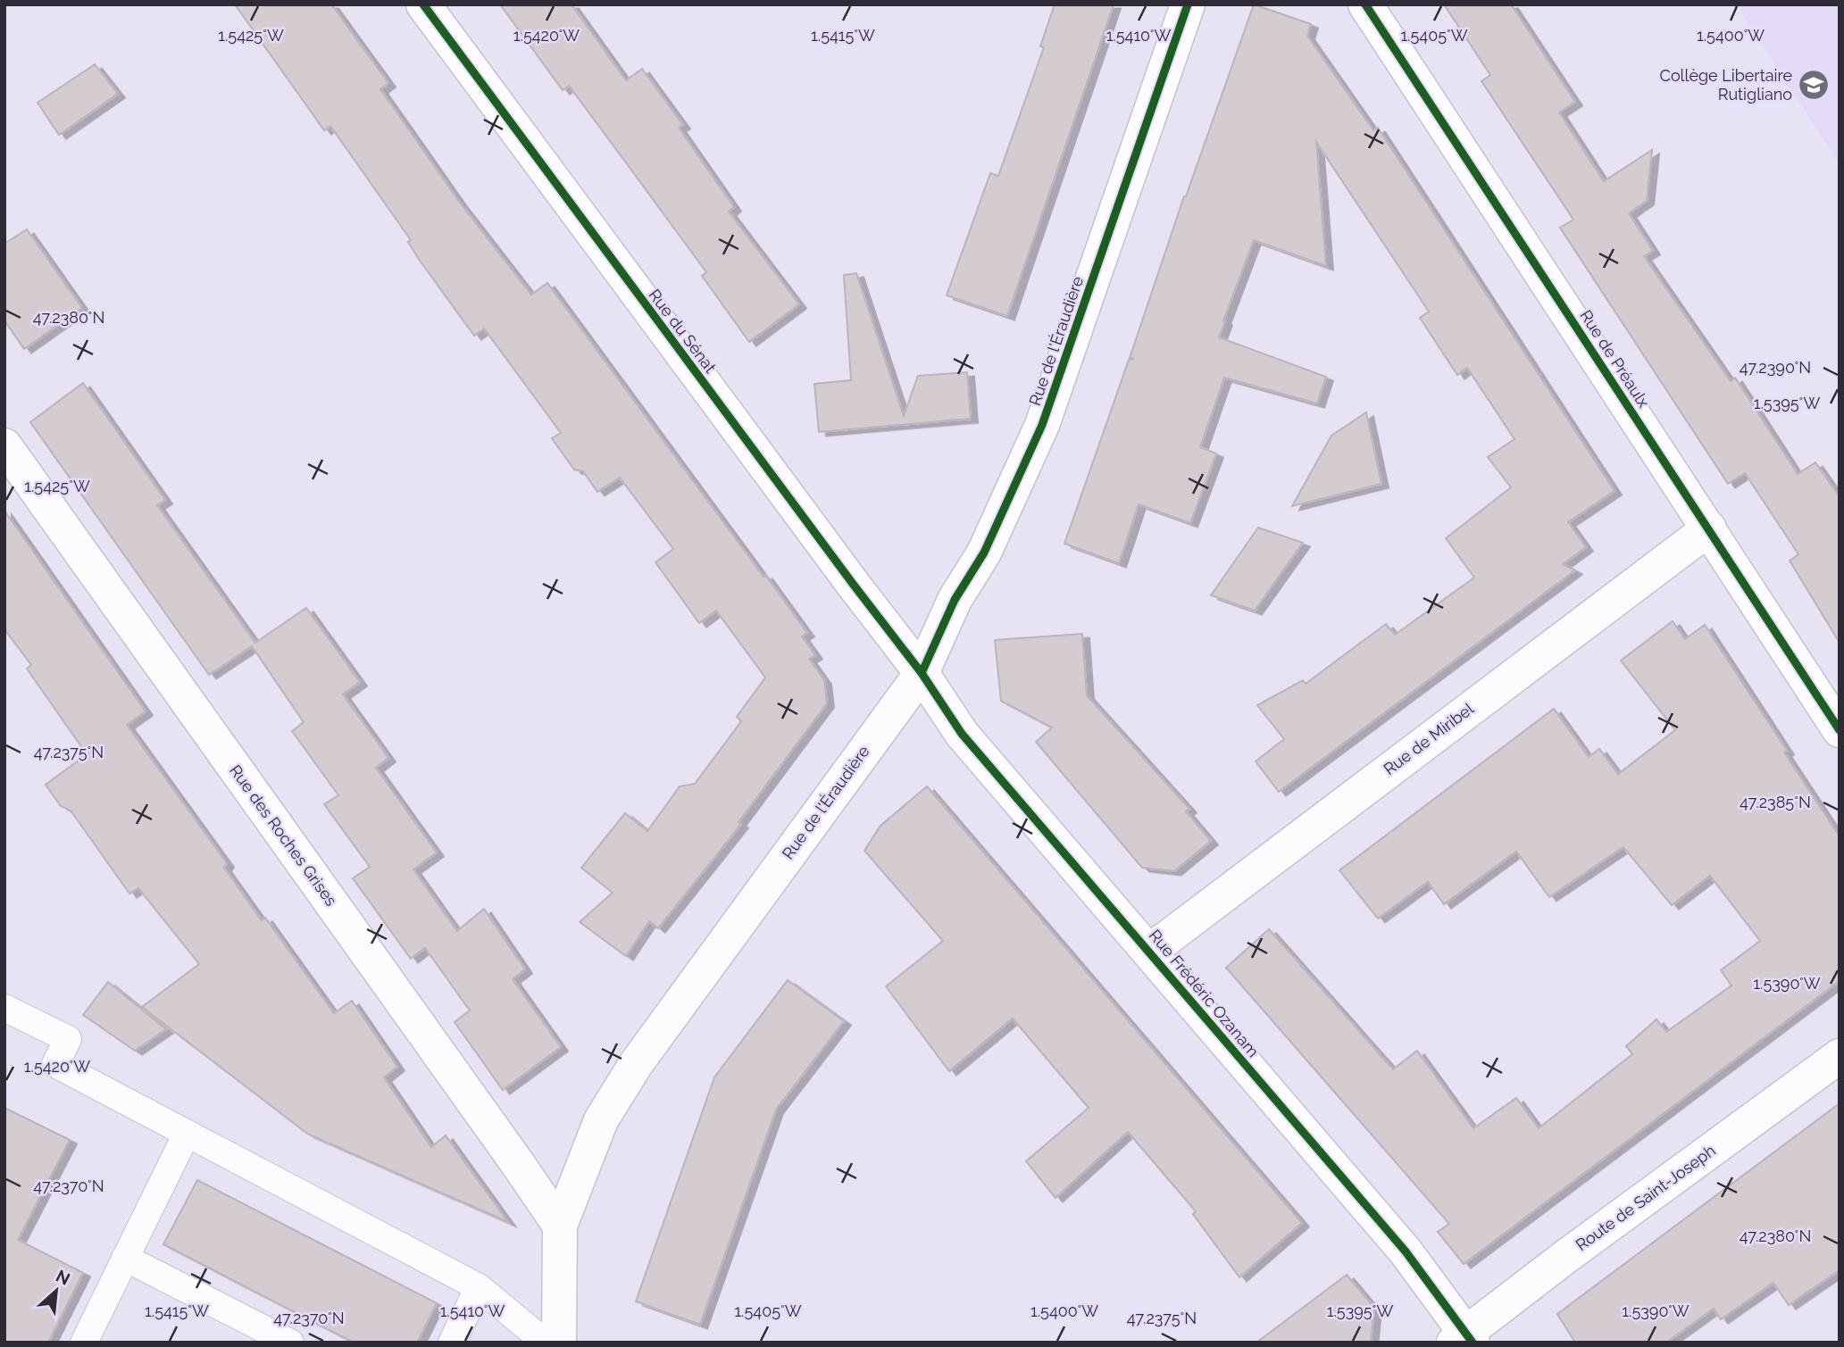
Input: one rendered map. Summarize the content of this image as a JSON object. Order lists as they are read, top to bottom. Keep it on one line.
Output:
{"streets":{"street":["Rue du Sénat","Rue de l'Éraudière","Rue de Préaulx","Rue de Miribel","Rue des Roches Grises","Rue Frédéric Ozanam","Route de Saint-Joseph"]},"crossings":[["Rue du Sénat","Rue de l'Éraudière"],["Rue du Sénat","Rue Frédéric Ozanam"],["Rue de l'Éraudière","Rue des Roches Grises"],["Rue de l'Éraudière","Rue Frédéric Ozanam"],["Rue de Préaulx","Rue de Miribel"],["Rue de Miribel","Rue Frédéric Ozanam"],["Rue Frédéric Ozanam","Route de Saint-Joseph"]],"places":{"school or university":["Collège Libertaire Rutigliano"]},"north":"top right","coordinates":["1.5425°W","1.5420°W","1.5415°W","1.5410°W","1.5405°W","1.5400°W","47.2380°N","47.2390°N","1.5395°W","47.2375°N","47.2385°N","1.5390°W","47.2370°N"]}
